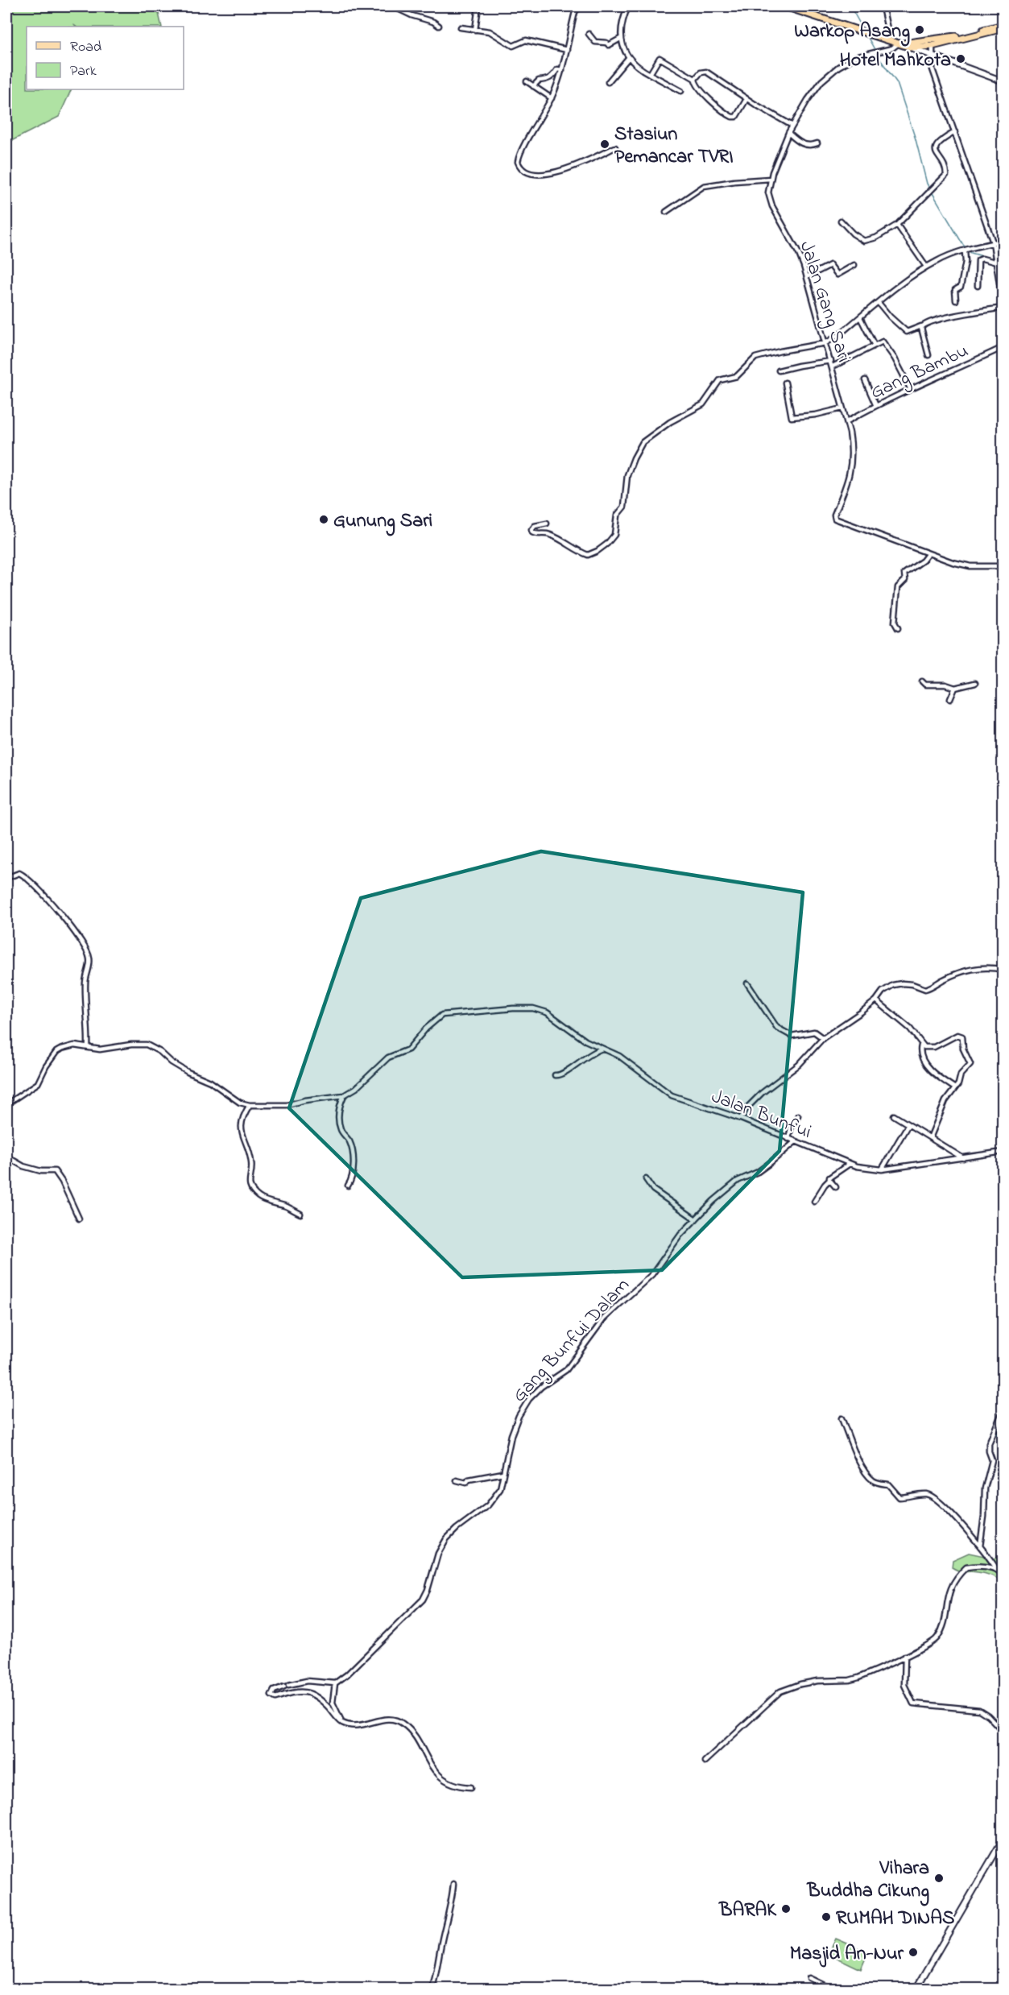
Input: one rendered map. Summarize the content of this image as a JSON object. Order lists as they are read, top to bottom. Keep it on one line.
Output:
{"streets":{"street":["Jalan Gang Sari","Gang Bambu","Jalan Bunfui","Gang Bunfui Dalam"]},"crossings":[["Jalan Gang Sari","Gang Bambu"],["Jalan Bunfui","Gang Bunfui Dalam"]],"places":["Warkop Asang","Hotel Mahkota","Stasiun Pemancar TVRI","Gunung Sari","Vihara Buddha Cikung","BARAK","RUMAH DINAS","Masjid An-Nur"],"legend":["Road","Park"]}
